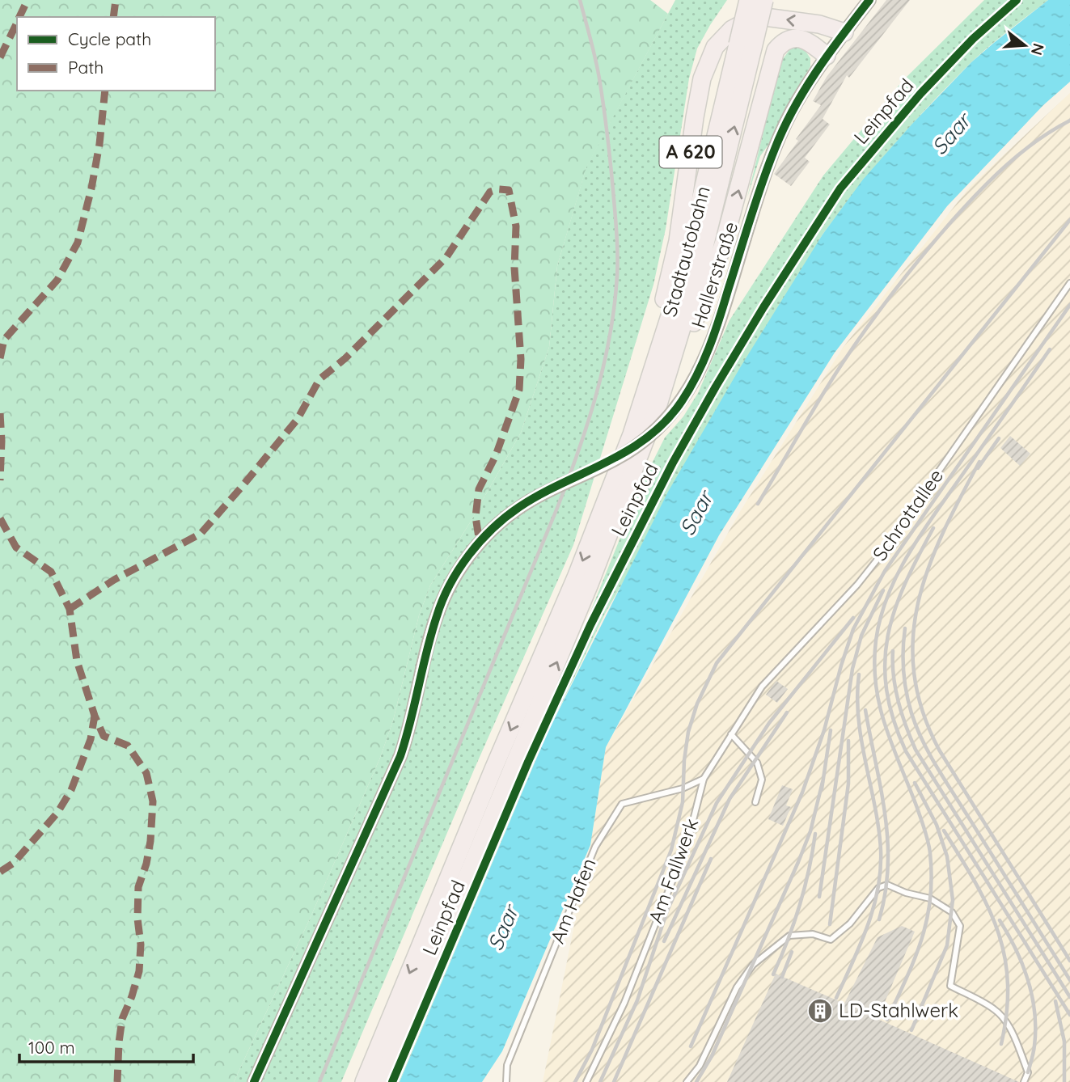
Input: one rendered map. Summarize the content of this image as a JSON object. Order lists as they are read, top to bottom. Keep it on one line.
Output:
{"streets":{"highway":["A 620","Stadtautobahn"],"street":["Hallerstraße"],"lane":["Leinpfad","Schrottallee","Am Fallwerk","Am Hafen"]},"crossings":[["A 620","Stadtautobahn"],["A 620","Hallerstraße"],["Schrottallee","Am Fallwerk"],["Am Fallwerk","Am Hafen"]],"water":["Saar"],"places":{"building":["LD-Stahlwerk"]},"legend":["Cycle path","Path"],"scale_bar":"100 m","north":"right"}
